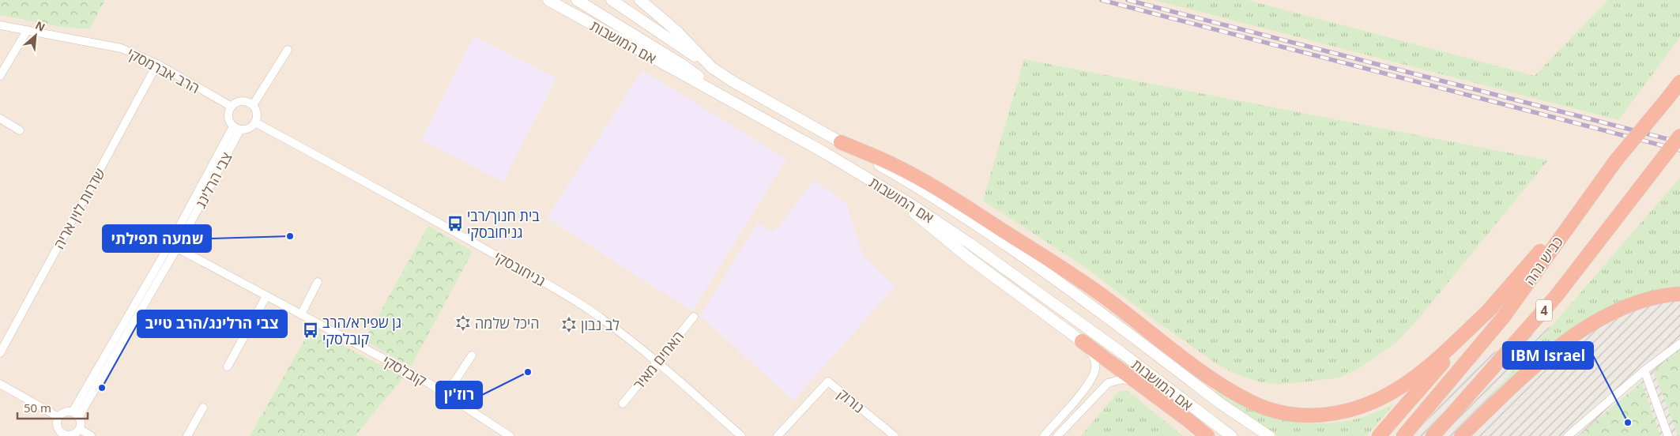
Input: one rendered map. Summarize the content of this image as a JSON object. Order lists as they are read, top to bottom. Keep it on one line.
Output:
{"streets":{"highway":["כביש גהה","4"],"main road":["אם המושבות"],"street":["הרב אברמסקי","צבי הרלינג","שדרות לוין אריה","גניחובסקי","האחים מאיר","קובלסקי","נורוק"]},"crossings":[["הרב אברמסקי","צבי הרלינג"],["הרב אברמסקי","שדרות לוין אריה"],["הרב אברמסקי","גניחובסקי"],["צבי הרלינג","גניחובסקי"],["צבי הרלינג","קובלסקי"],["גניחובסקי","האחים מאיר"]],"places":{"bus stop":["בית חנוך/רבי גניחובסקי","גן שפירא/הרב קובלסקי"],"other":["שמעה תפילתי","רוז'ין","צבי הרלינג/הרב טייב","IBM Israel"],"synagogue":["היכל שלמה","לב נבון"]},"scale_bar":"50 m","north":"top right"}
